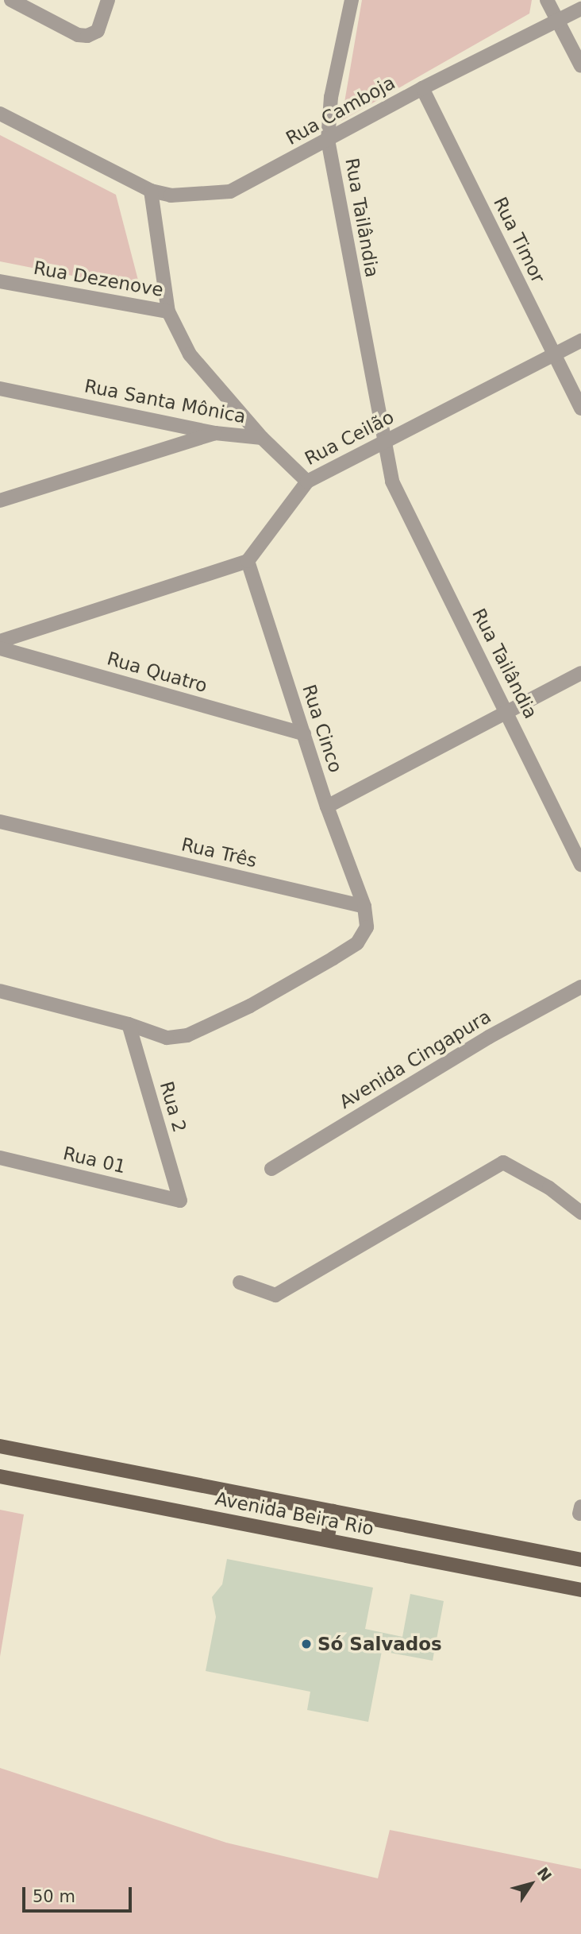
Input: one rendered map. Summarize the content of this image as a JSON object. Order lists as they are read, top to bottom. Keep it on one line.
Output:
{"streets":{"main road":["Avenida Beira Rio"],"street":["Rua Camboja","Rua Tailândia","Rua Timor","Rua Dezenove","Rua Santa Mônica","Rua Ceilão","Rua Quatro","Rua Cinco","Rua Três","Avenida Cingapura","Rua 2","Rua 01"]},"crossings":[["Rua Camboja","Rua Tailândia"],["Rua Camboja","Rua Timor"],["Rua Camboja","Rua Dezenove"],["Rua Tailândia","Rua Ceilão"],["Rua Timor","Rua Ceilão"],["Rua Santa Mônica","Rua Ceilão"],["Rua Ceilão","Rua Cinco"],["Rua Quatro","Rua Cinco"],["Rua Cinco","Rua Três"],["Rua 2","Rua 01"]],"places":["Só Salvados"],"scale_bar":"50 m","north":"top right"}
